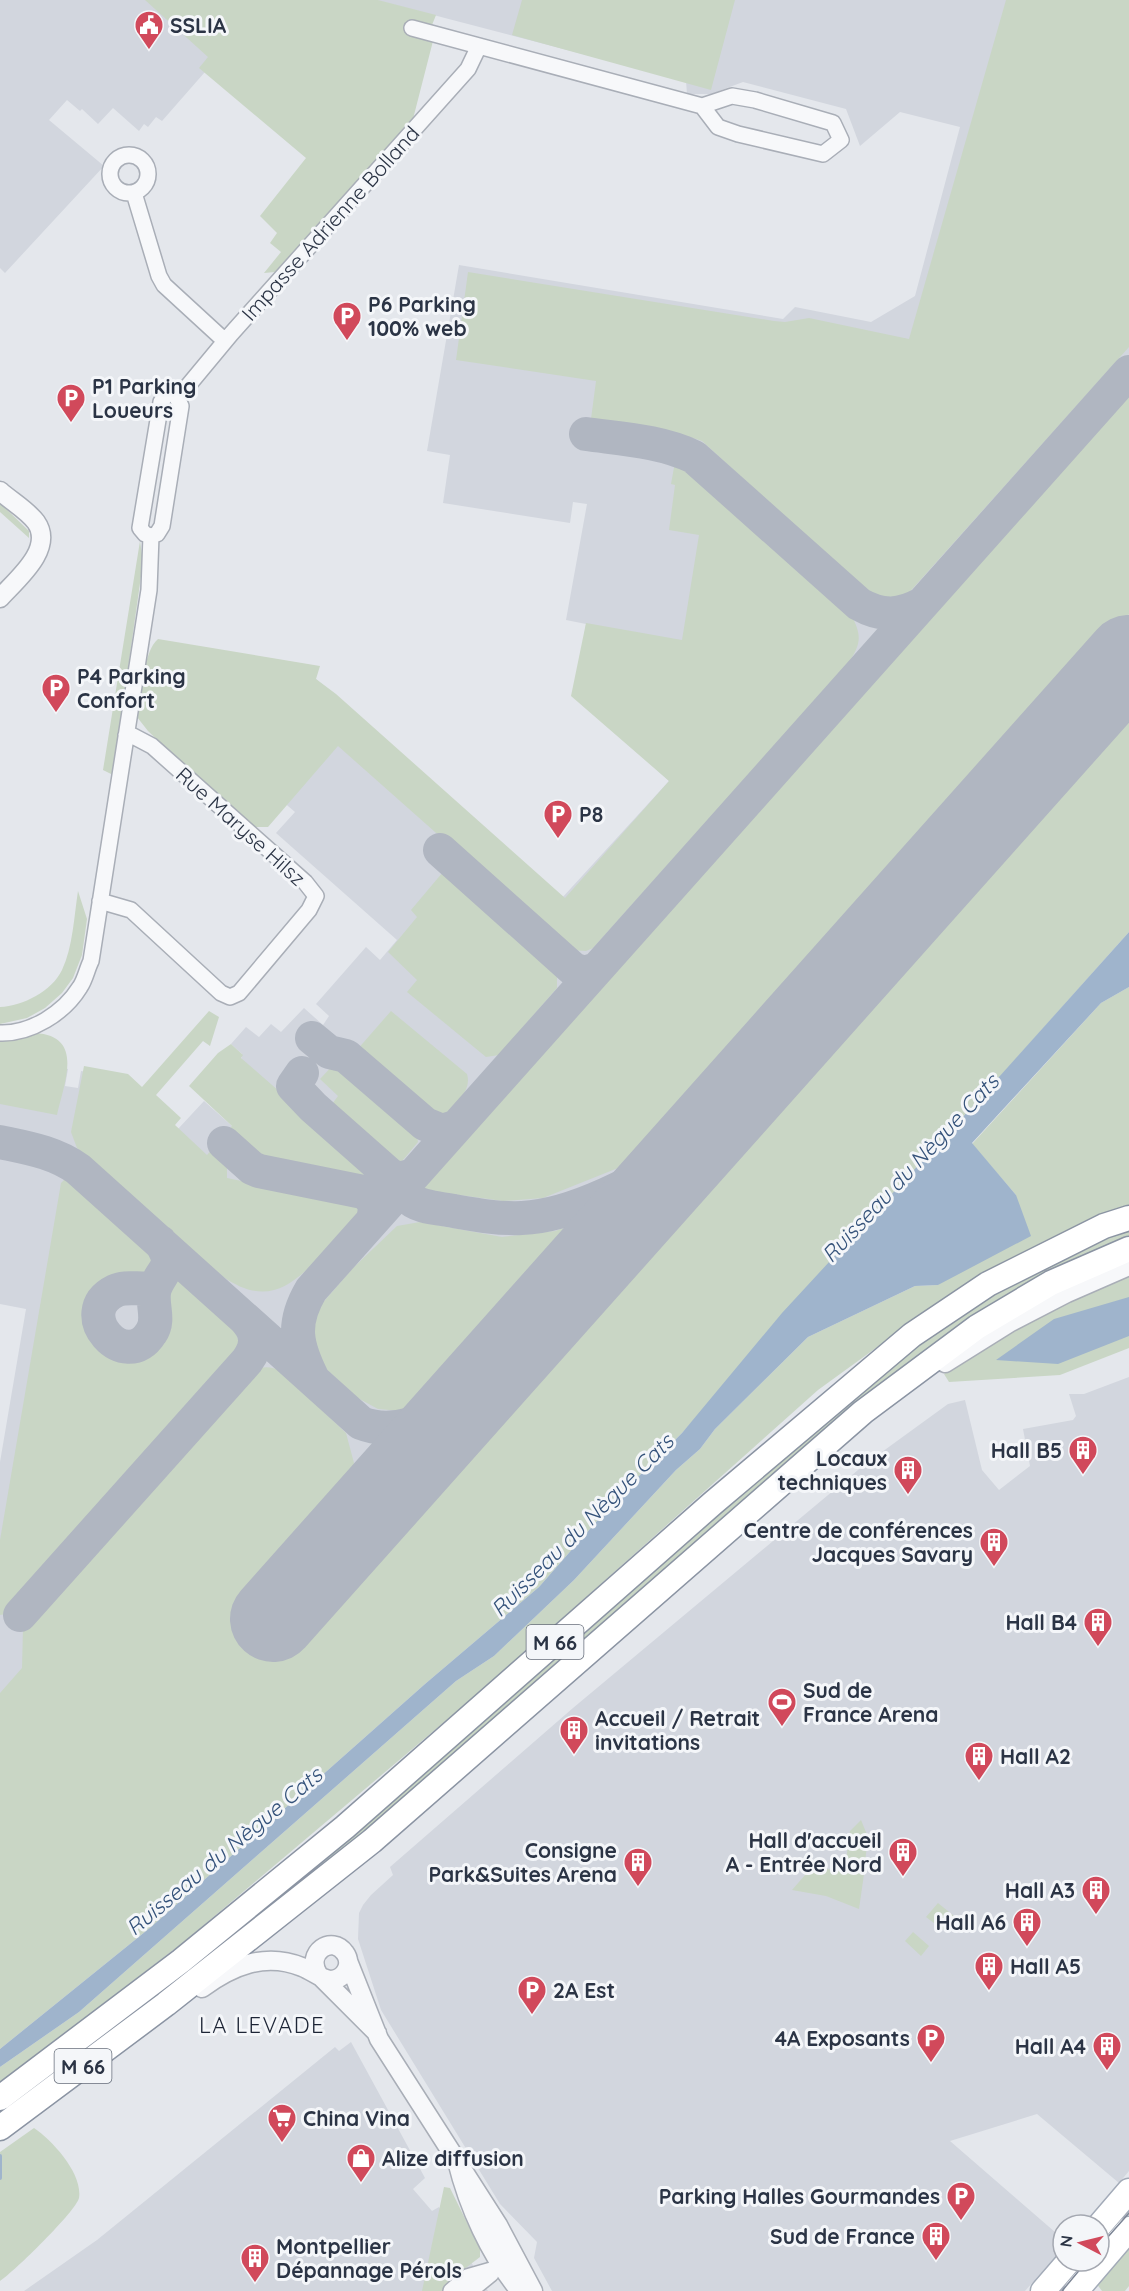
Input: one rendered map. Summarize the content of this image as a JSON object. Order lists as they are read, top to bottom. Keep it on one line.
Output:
{"streets":{"main road":["M 66"],"street":["Impasse Adrienne Bolland","Rue Maryse Hilsz"]},"crossings":[["Impasse Adrienne Bolland","Rue Maryse Hilsz"]],"districts":["LA LEVADE"],"water":["Ruisseau du Nègue Cats"],"places":{"public building":["SSLIA"],"parking":["P6 Parking 100% web","P1 Parking Loueurs","P4 Parking Confort","P8","2A Est","4A Exposants","Parking Halles Gourmandes"],"building":["Hall B5","Locaux techniques","Centre de conférences Jacques Savary","Hall B4","Accueil / Retrait invitations","Hall A2","Hall d'accueil A - Entrée Nord","Consigne Park&Suites Arena","Hall A3","Hall A6","Hall A5","Hall A4","Sud de France","Montpellier Dépannage Pérols"],"sports":["Sud de France Arena"],"supermarket":["China Vina"],"shop":["Alize diffusion"]},"north":"left"}
